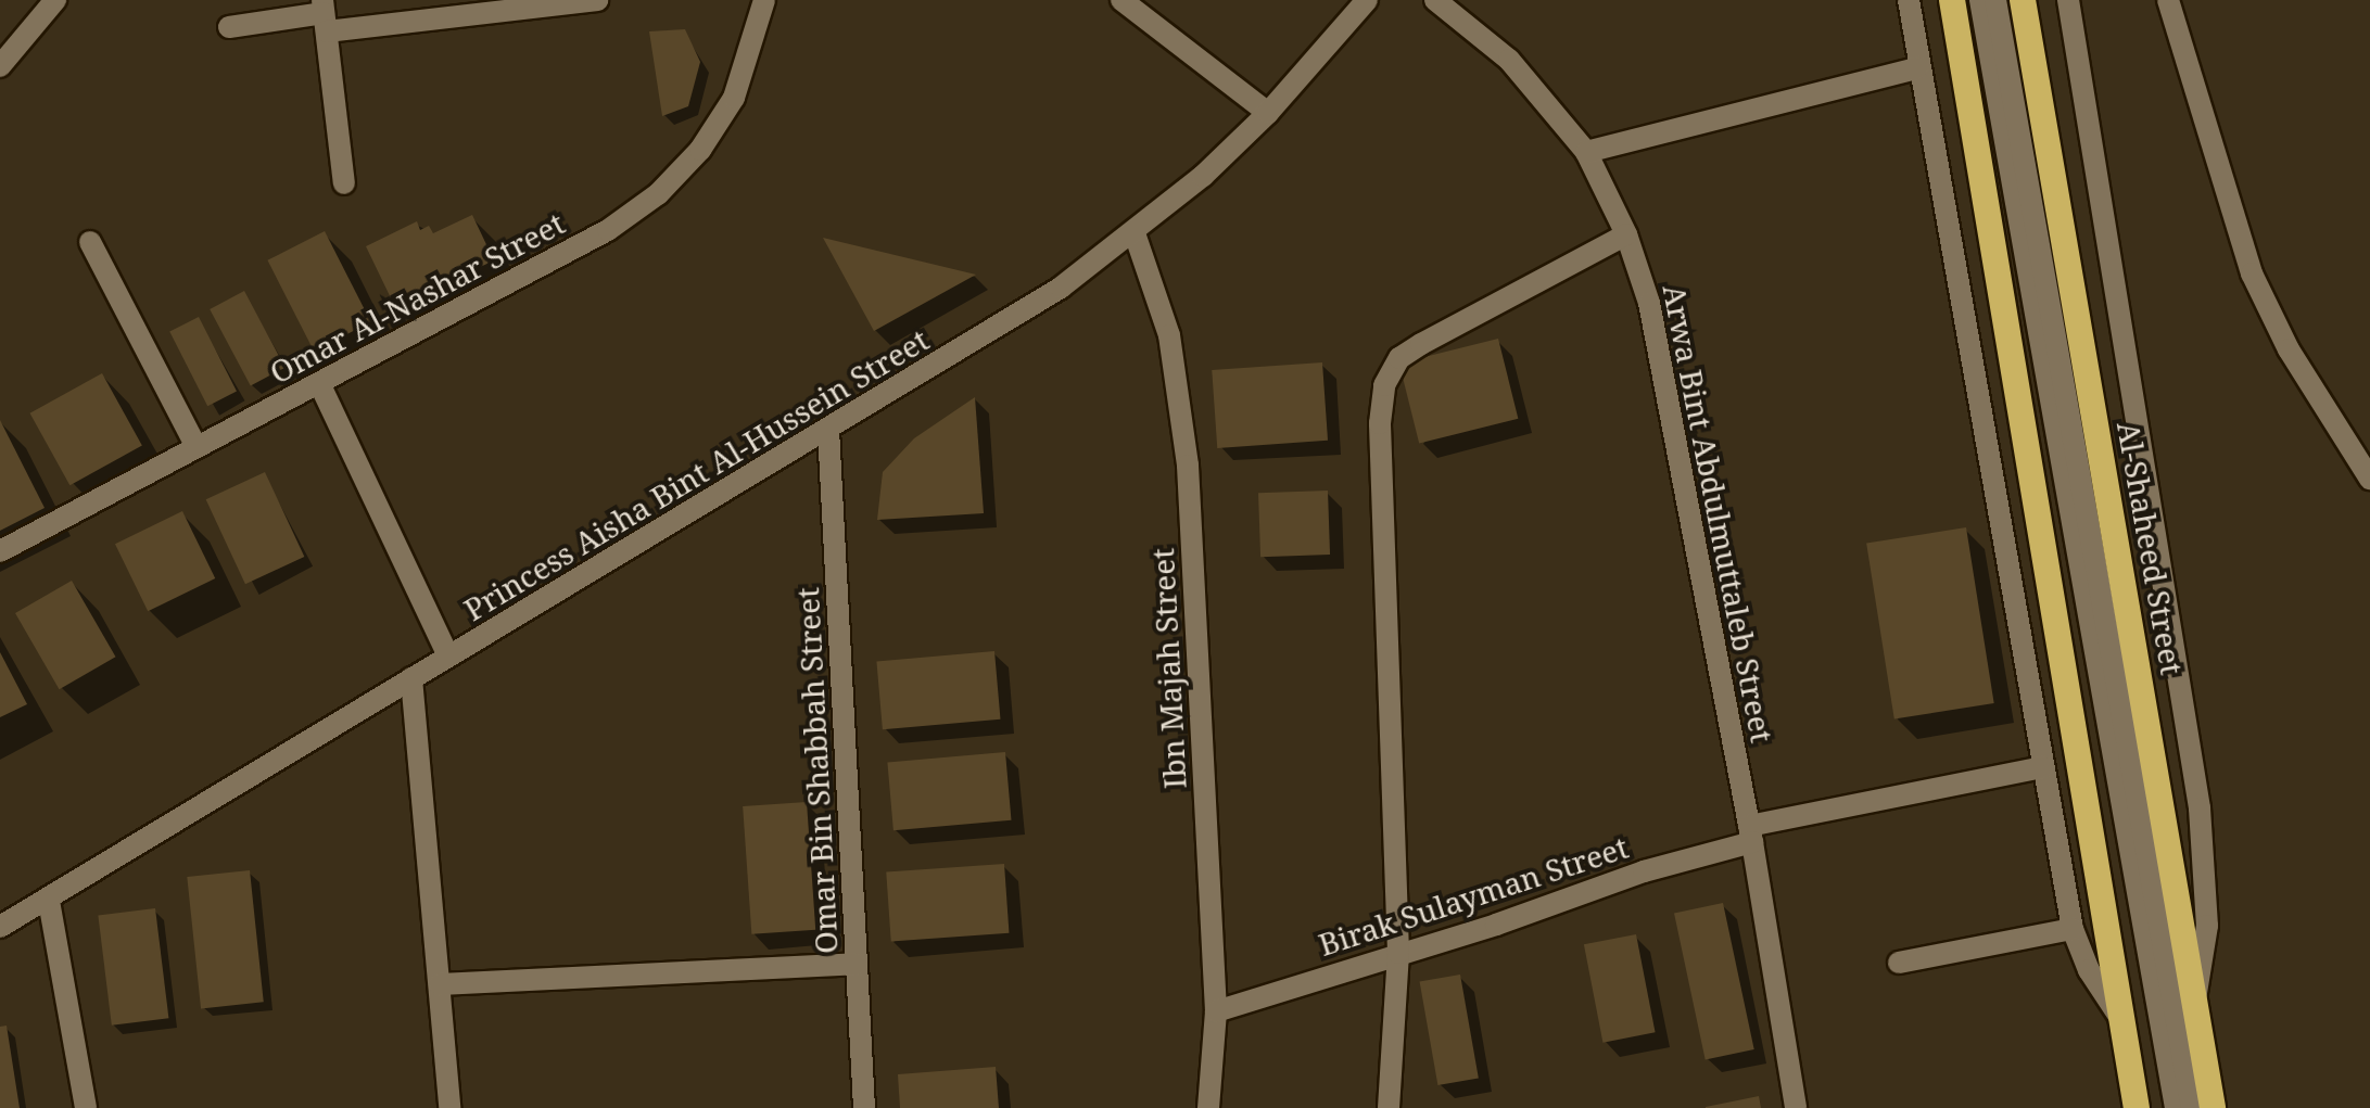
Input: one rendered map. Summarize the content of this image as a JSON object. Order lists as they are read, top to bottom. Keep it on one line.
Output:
{"streets":{"highway":["Al-Shaheed Street"],"street":["Omar Al-Nashar Street","Princess Aisha Bint Al-Hussein Street","Arwa Bint Abdulmuttaleb Street","Ibn Majah Street","Omar Bin Shabbah Street","Birak Sulayman Street"]},"crossings":[["Princess Aisha Bint Al-Hussein Street","Ibn Majah Street"],["Princess Aisha Bint Al-Hussein Street","Omar Bin Shabbah Street"],["Arwa Bint Abdulmuttaleb Street","Birak Sulayman Street"],["Ibn Majah Street","Birak Sulayman Street"]]}
